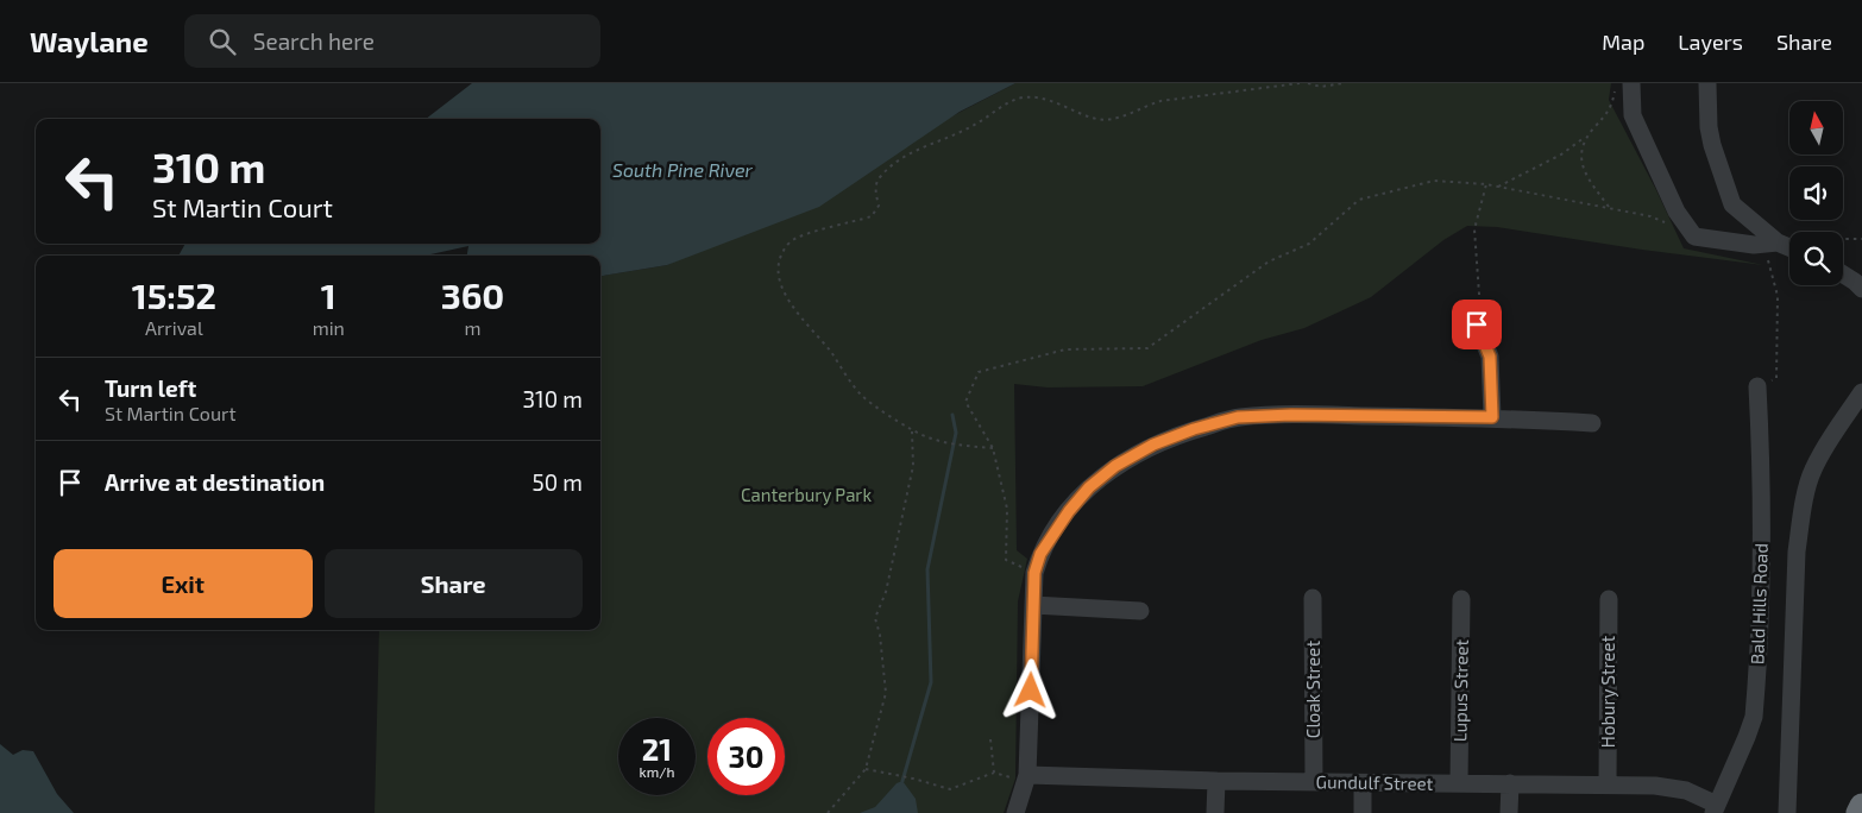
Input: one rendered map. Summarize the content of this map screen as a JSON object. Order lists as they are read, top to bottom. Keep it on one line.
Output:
{"streets":{"street":["Bald Hills Road","Cloak Street","Lupus Street","Hobury Street","Gundulf Street"]},"crossings":[["Bald Hills Road","Gundulf Street"],["Cloak Street","Gundulf Street"],["Lupus Street","Gundulf Street"],["Hobury Street","Gundulf Street"]],"water":["South Pine River"],"parks":["Canterbury Park"],"north":"top","page":{"header":"Waylane","search":"Search here","nav":["Map","Layers","Share"],"turn":["310 m","St Martin Court"],"eta":["15:52","Arrival","1","min","360","m"],"list":[{"name":"Turn left","note":"St Martin Court","value":"310 m"},{"name":"Arrive at destination","value":"50 m"}],"buttons":["Exit","Share"],"speed":"21 km/h","limit":"30"}}
